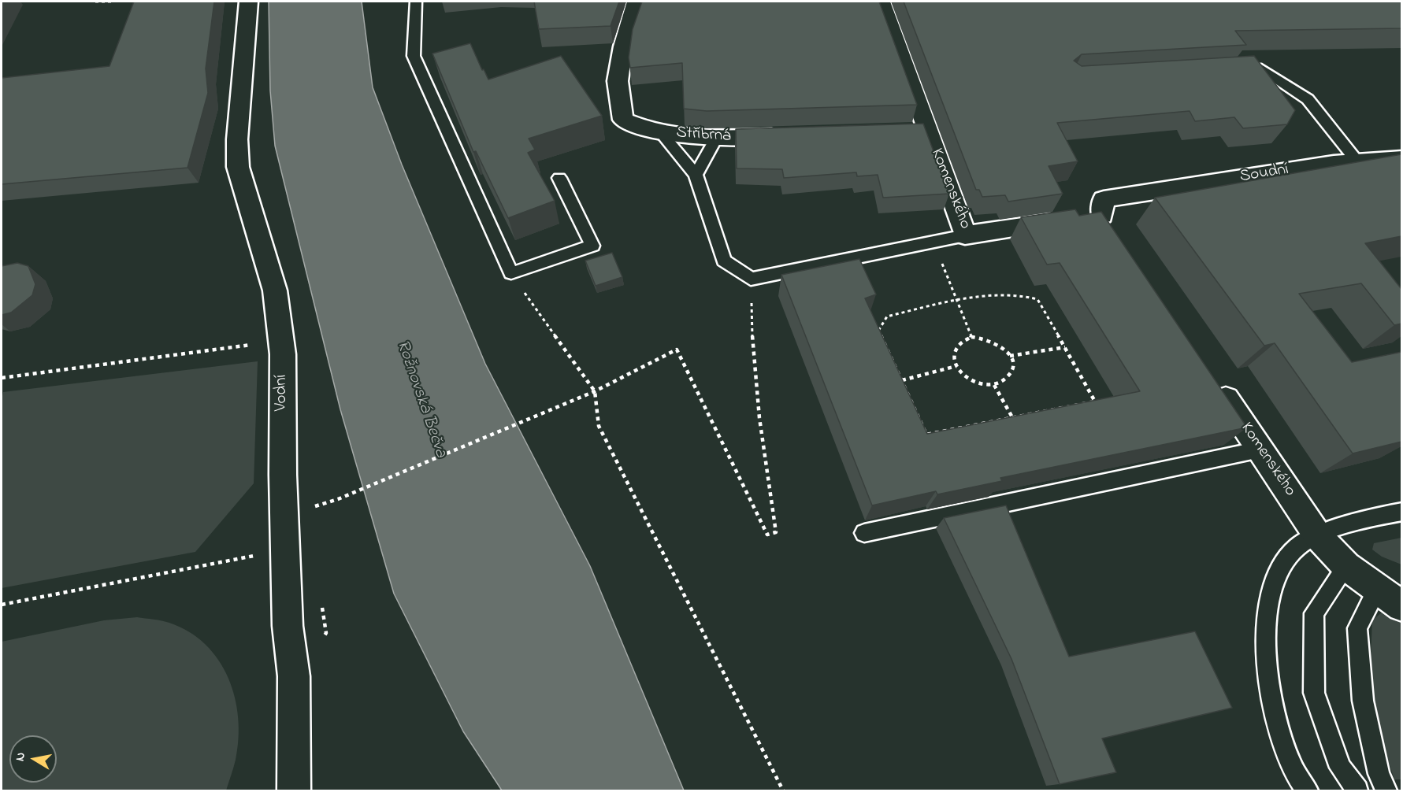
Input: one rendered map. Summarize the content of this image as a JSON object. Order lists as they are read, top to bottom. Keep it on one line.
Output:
{"streets":{"street":["Stříbrná","Soudní","Komenského","Vodní"]},"crossings":[["Soudní","Komenského"]],"water":["Rožnovská Bečva"],"north":"left"}
